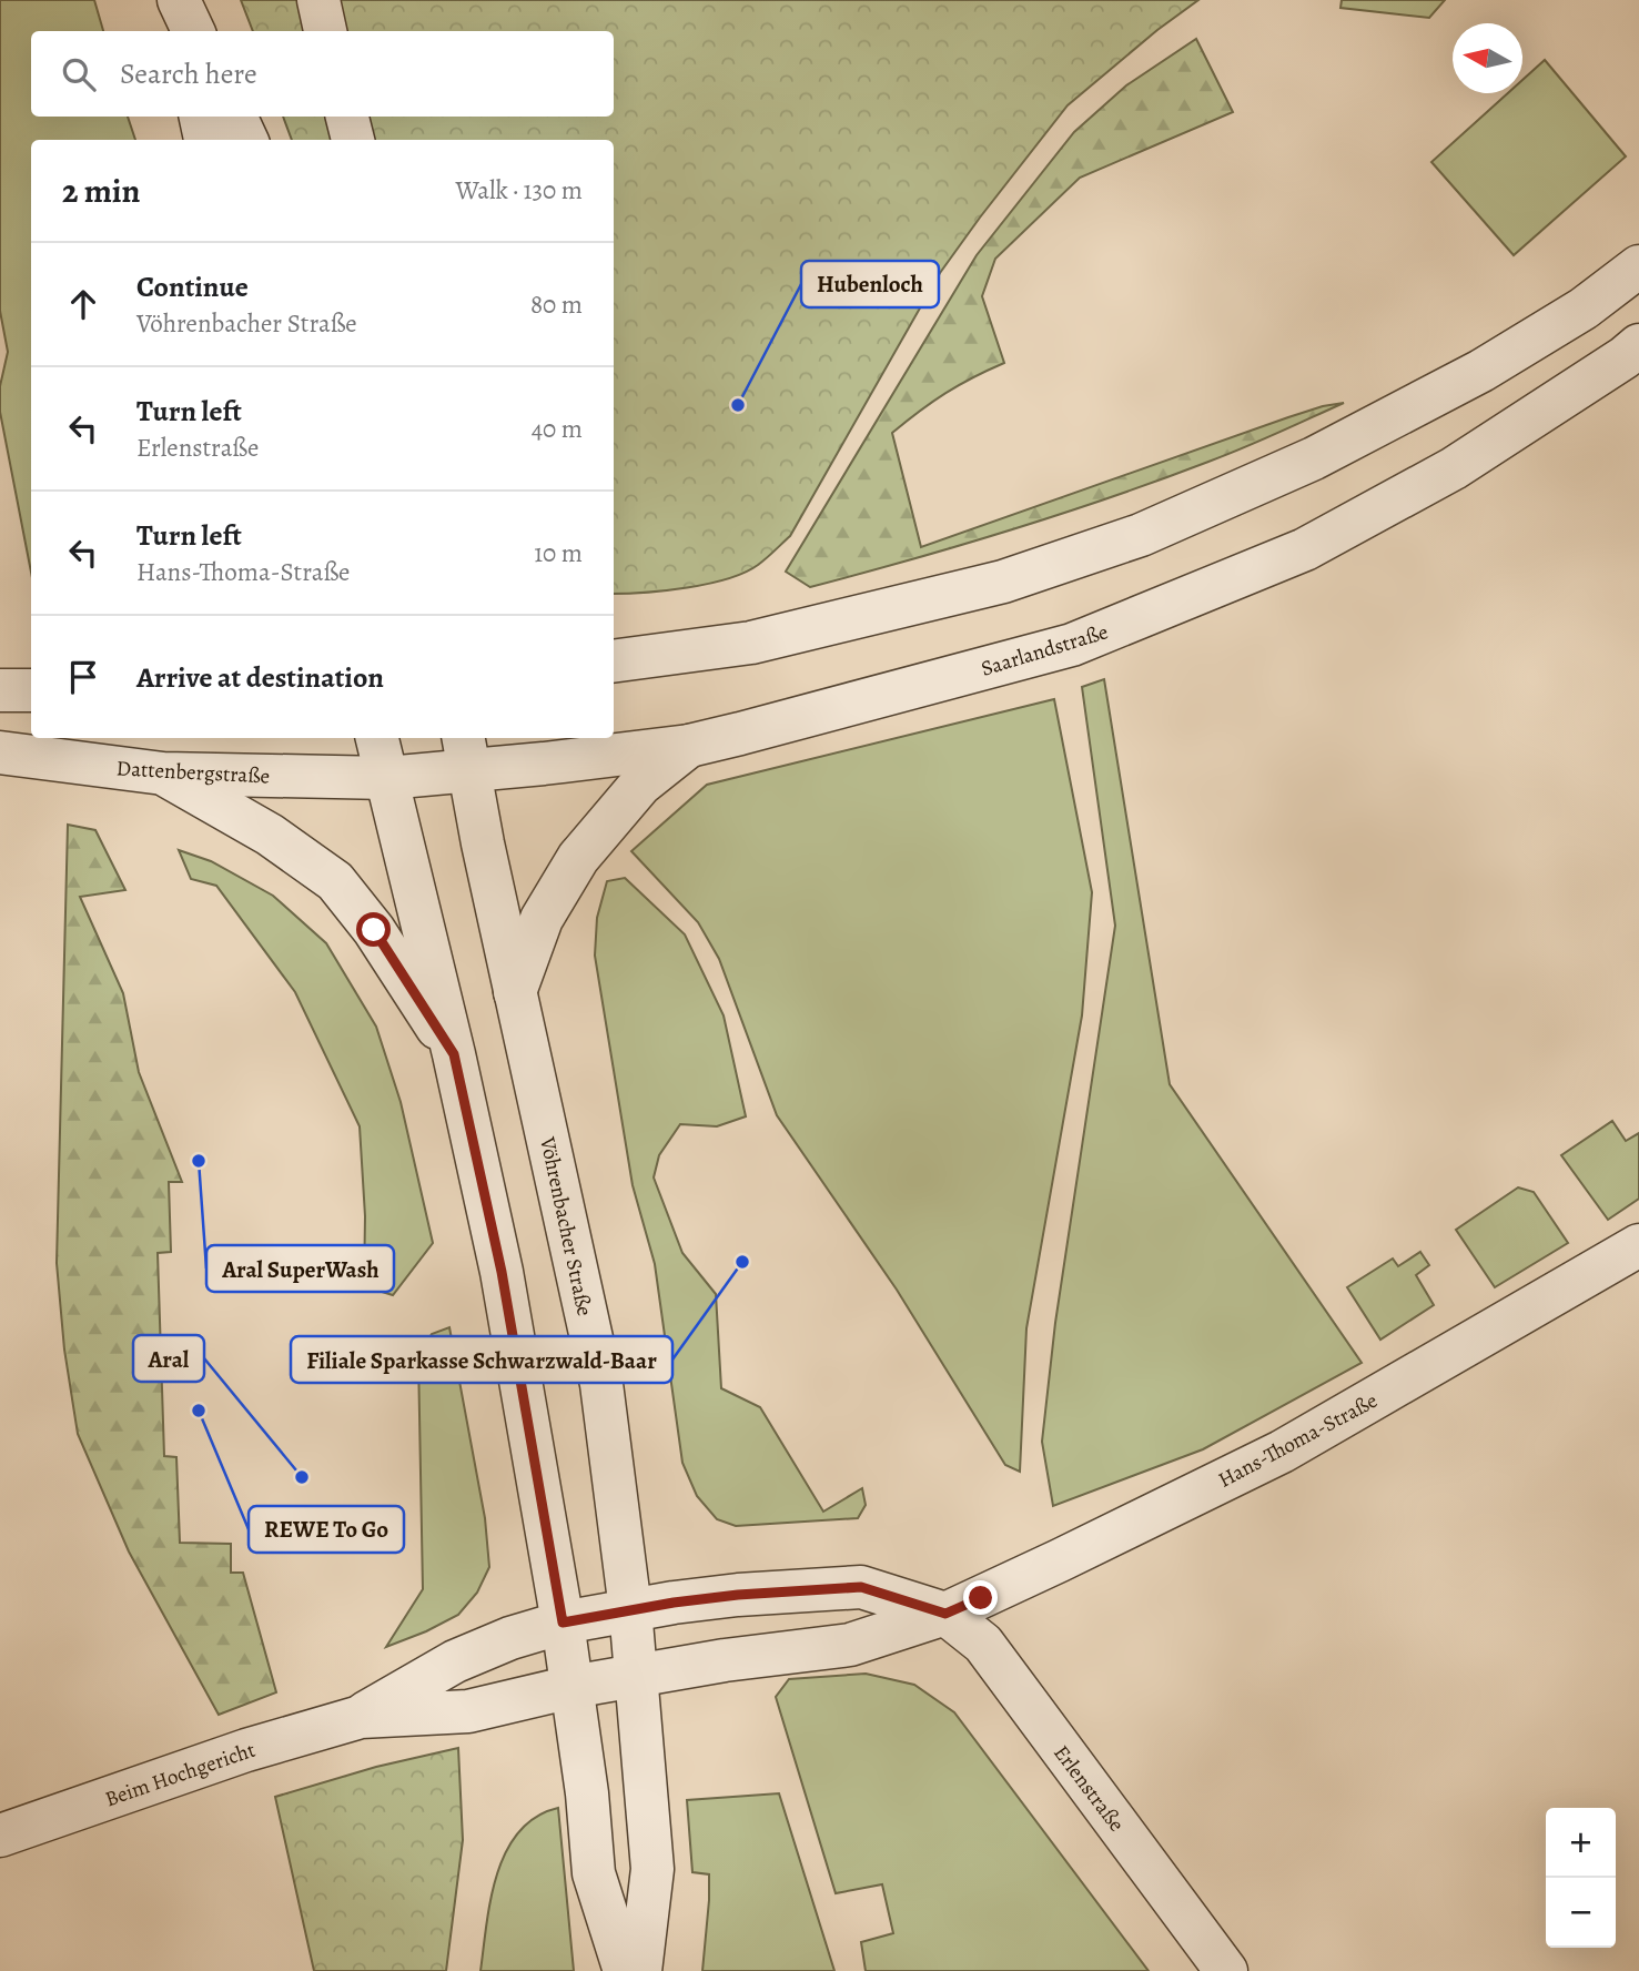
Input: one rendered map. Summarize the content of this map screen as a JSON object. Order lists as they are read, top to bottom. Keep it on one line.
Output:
{"streets":{"street":["Saarlandstraße","Dattenbergstraße","Vöhrenbacher Straße","Hans-Thoma-Straße","Beim Hochgericht","Erlenstraße"]},"crossings":[["Saarlandstraße","Dattenbergstraße"],["Saarlandstraße","Vöhrenbacher Straße"],["Vöhrenbacher Straße","Beim Hochgericht"],["Vöhrenbacher Straße","Erlenstraße"],["Hans-Thoma-Straße","Erlenstraße"],["Beim Hochgericht","Erlenstraße"]],"places":["Hubenloch","Aral SuperWash","Filiale Sparkasse Schwarzwald-Baar","REWE To Go","Aral"],"north":"left","page":{"search":"Search here","heading":["2 min","Walk · 130 m"],"list":[["Continue","Vöhrenbacher Straße","80 m"],["Turn left","Erlenstraße","40 m"],["Turn left","Hans-Thoma-Straße","10 m"],"Arrive at destination"],"map_buttons":["+","−"]}}
